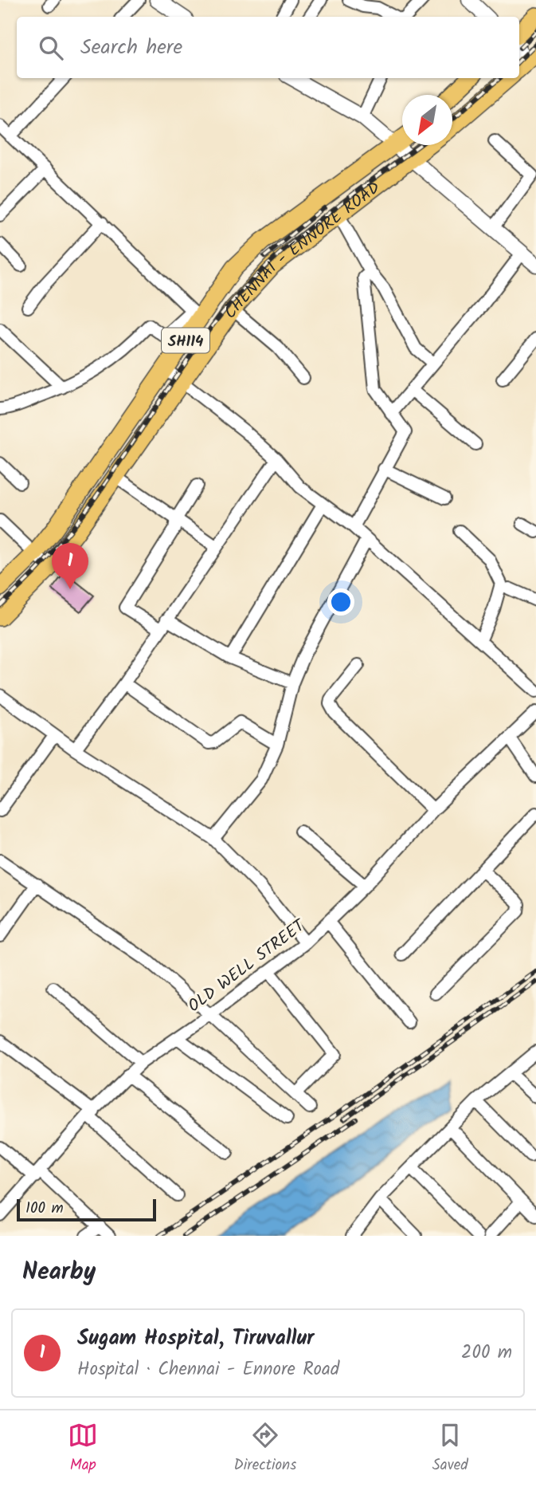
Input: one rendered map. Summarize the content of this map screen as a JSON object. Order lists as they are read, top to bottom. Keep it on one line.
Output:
{"streets":{"main road":["CHENNAI - ENNORE ROAD","SH114"],"street":["OLD WELL STREET"]},"scale_bar":"100 m","north":"bottom left","page":{"search":"Search here","pins":"1","scale":"100 m","heading":"Nearby","list":[{"mark":"1","name":"Sugam Hospital, Tiruvallur","note":"Hospital · Chennai - Ennore Road","value":"200 m"}],"nav":["Map","Directions","Saved"]}}
